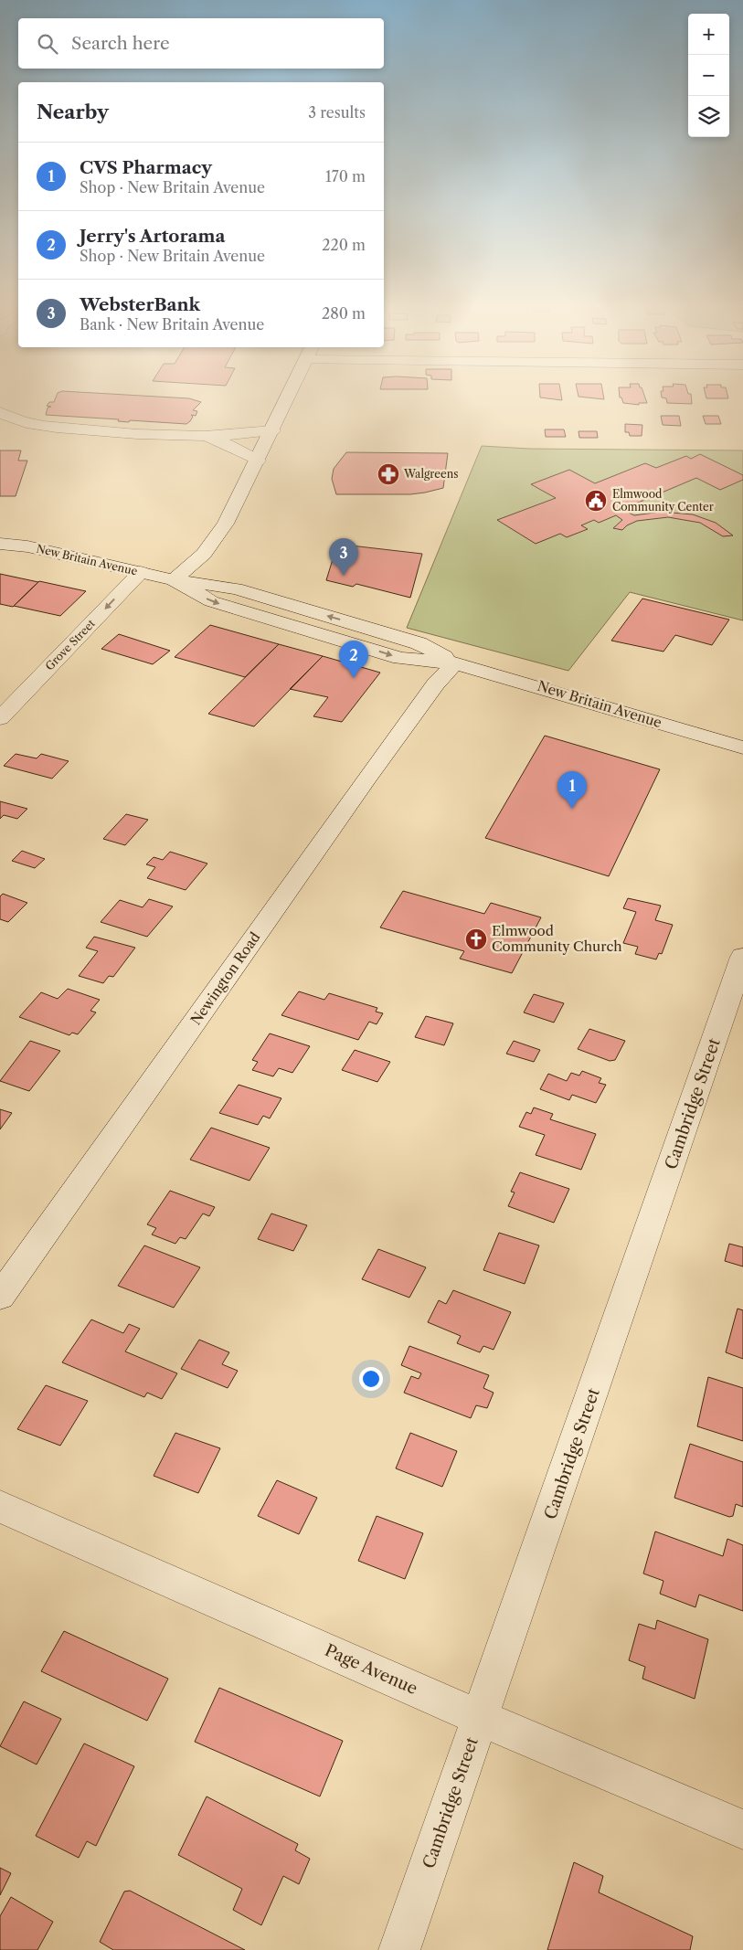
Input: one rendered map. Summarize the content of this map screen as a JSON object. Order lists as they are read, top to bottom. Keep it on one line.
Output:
{"streets":{"street":["New Britain Avenue","Grove Street","Newington Road","Cambridge Street","Page Avenue"]},"crossings":[["New Britain Avenue","Grove Street"],["New Britain Avenue","Newington Road"],["Cambridge Street","Page Avenue"]],"one_way":["Grove Street"],"places":{"pharmacy":["Walgreens"],"public building":["Elmwood Community Center"],"church":["Elmwood Community Church"]},"page":{"map_buttons":["+","−"],"search":"Search here","heading":["Nearby","3 results"],"list":[{"mark":"1","name":"CVS Pharmacy","note":"Shop · New Britain Avenue","value":"170 m"},{"mark":"2","name":"Jerry's Artorama","note":"Shop · New Britain Avenue","value":"220 m"},{"mark":"3","name":"WebsterBank","note":"Bank · New Britain Avenue","value":"280 m"}],"pins":["3","2","1"]}}
